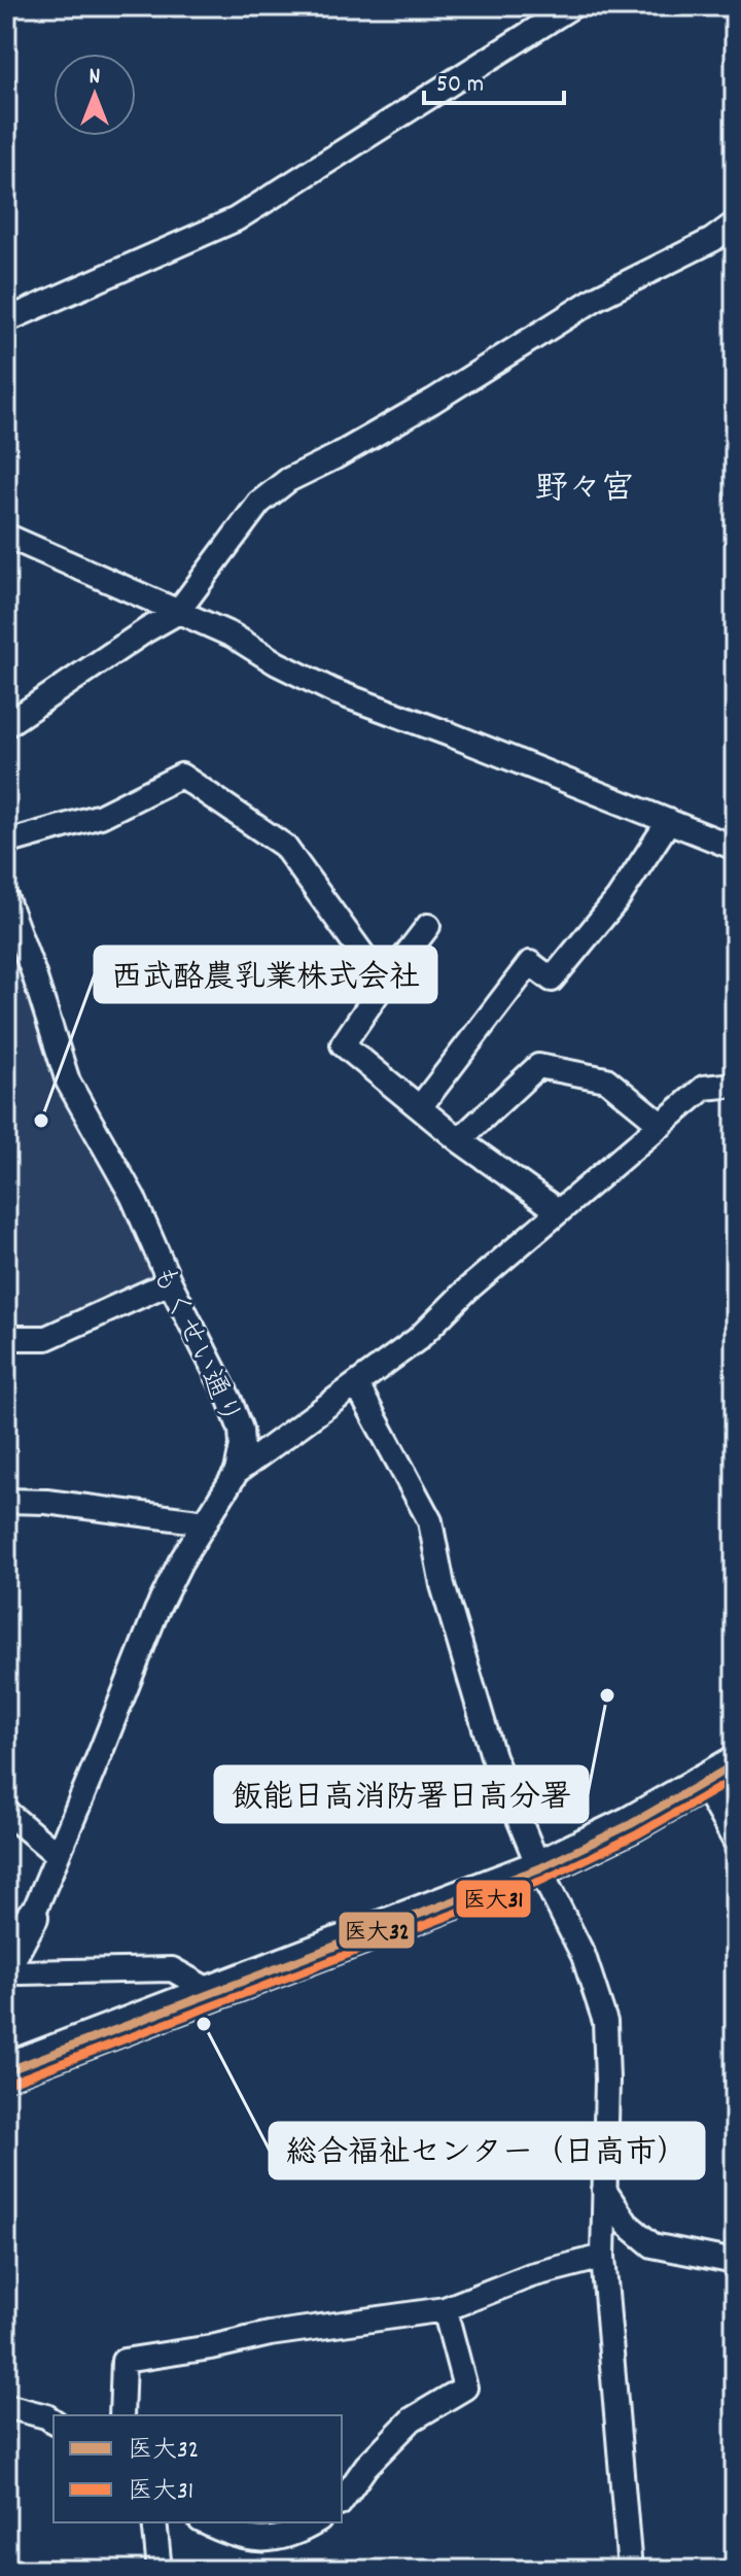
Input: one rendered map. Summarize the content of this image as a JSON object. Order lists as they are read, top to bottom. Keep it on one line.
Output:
{"streets":{"street":["もくせい通り"]},"districts":["野々宮"],"places":["西武酪農乳業株式会社","飯能日高消防署日高分署","総合福祉センター（日高市）"],"lines":["transit line 医大32","transit line 医大31"],"legend":["医大32","医大31"],"scale_bar":"50 m","north":"top"}
